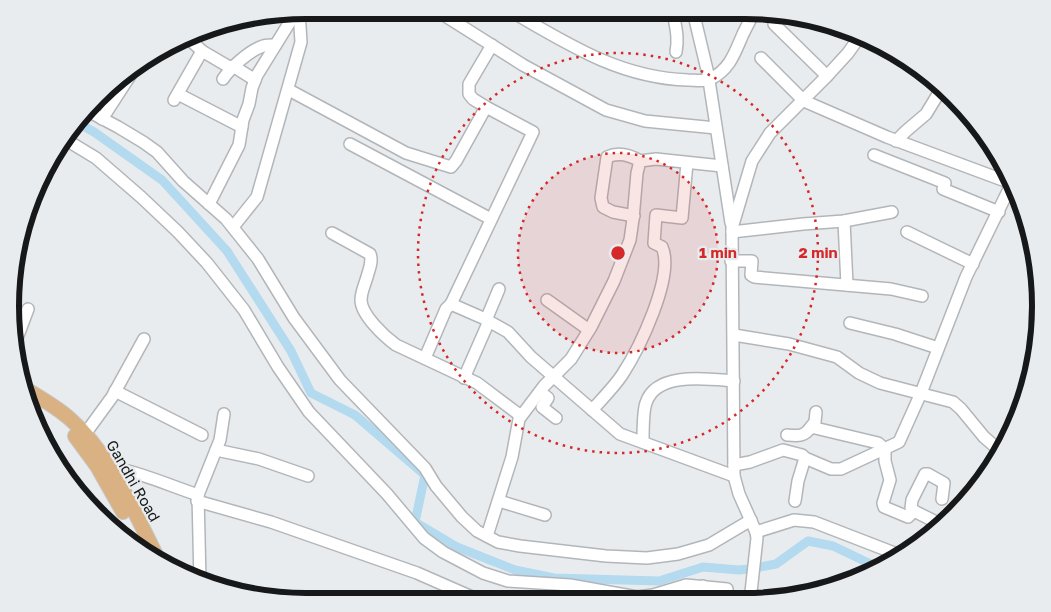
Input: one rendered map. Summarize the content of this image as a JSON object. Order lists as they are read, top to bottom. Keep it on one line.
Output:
{"streets":{"main road":["Gandhi Road"]},"rings":["1 min","2 min"]}
